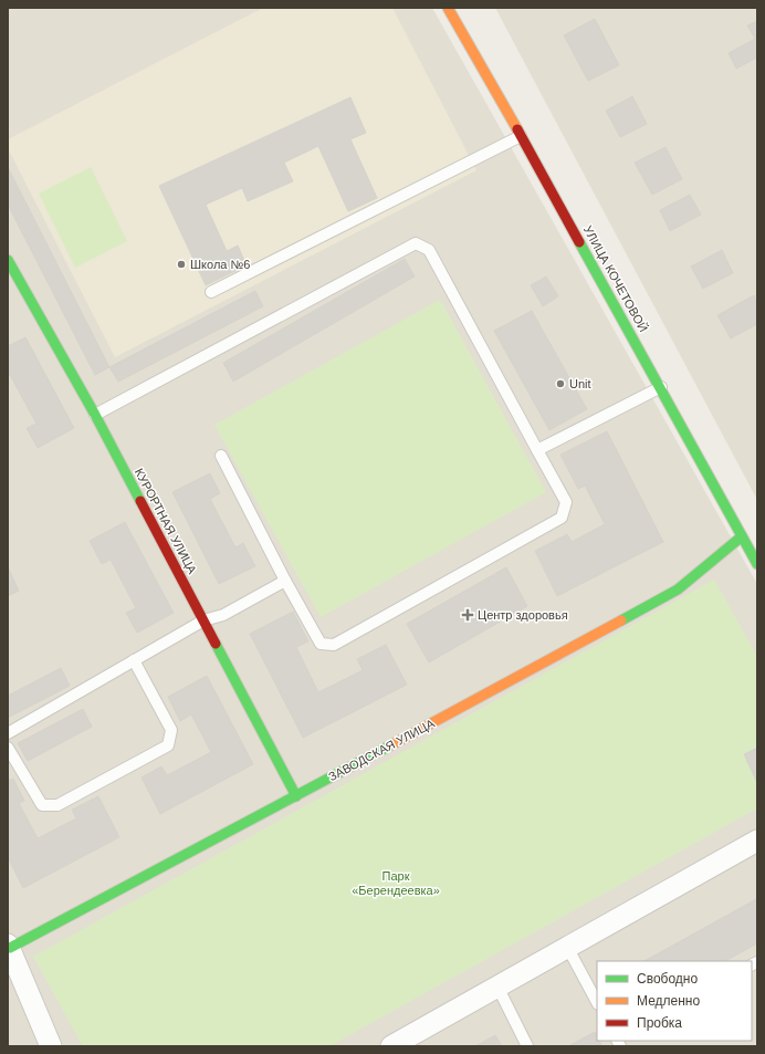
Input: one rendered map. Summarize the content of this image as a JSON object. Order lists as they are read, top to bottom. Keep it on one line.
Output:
{"streets":{"street":["УЛИЦА КОЧЕТОВОЙ","КУРОРТНАЯ УЛИЦА","ЗАВОДСКАЯ УЛИЦА"]},"crossings":[["УЛИЦА КОЧЕТОВОЙ","ЗАВОДСКАЯ УЛИЦА"],["КУРОРТНАЯ УЛИЦА","ЗАВОДСКАЯ УЛИЦА"]],"parks":["Парк «Берендеевка»"],"places":{"other":["Школа №6","Unit"],"health":["Центр здоровья"]},"legend":["Свободно","Медленно","Пробка"]}
